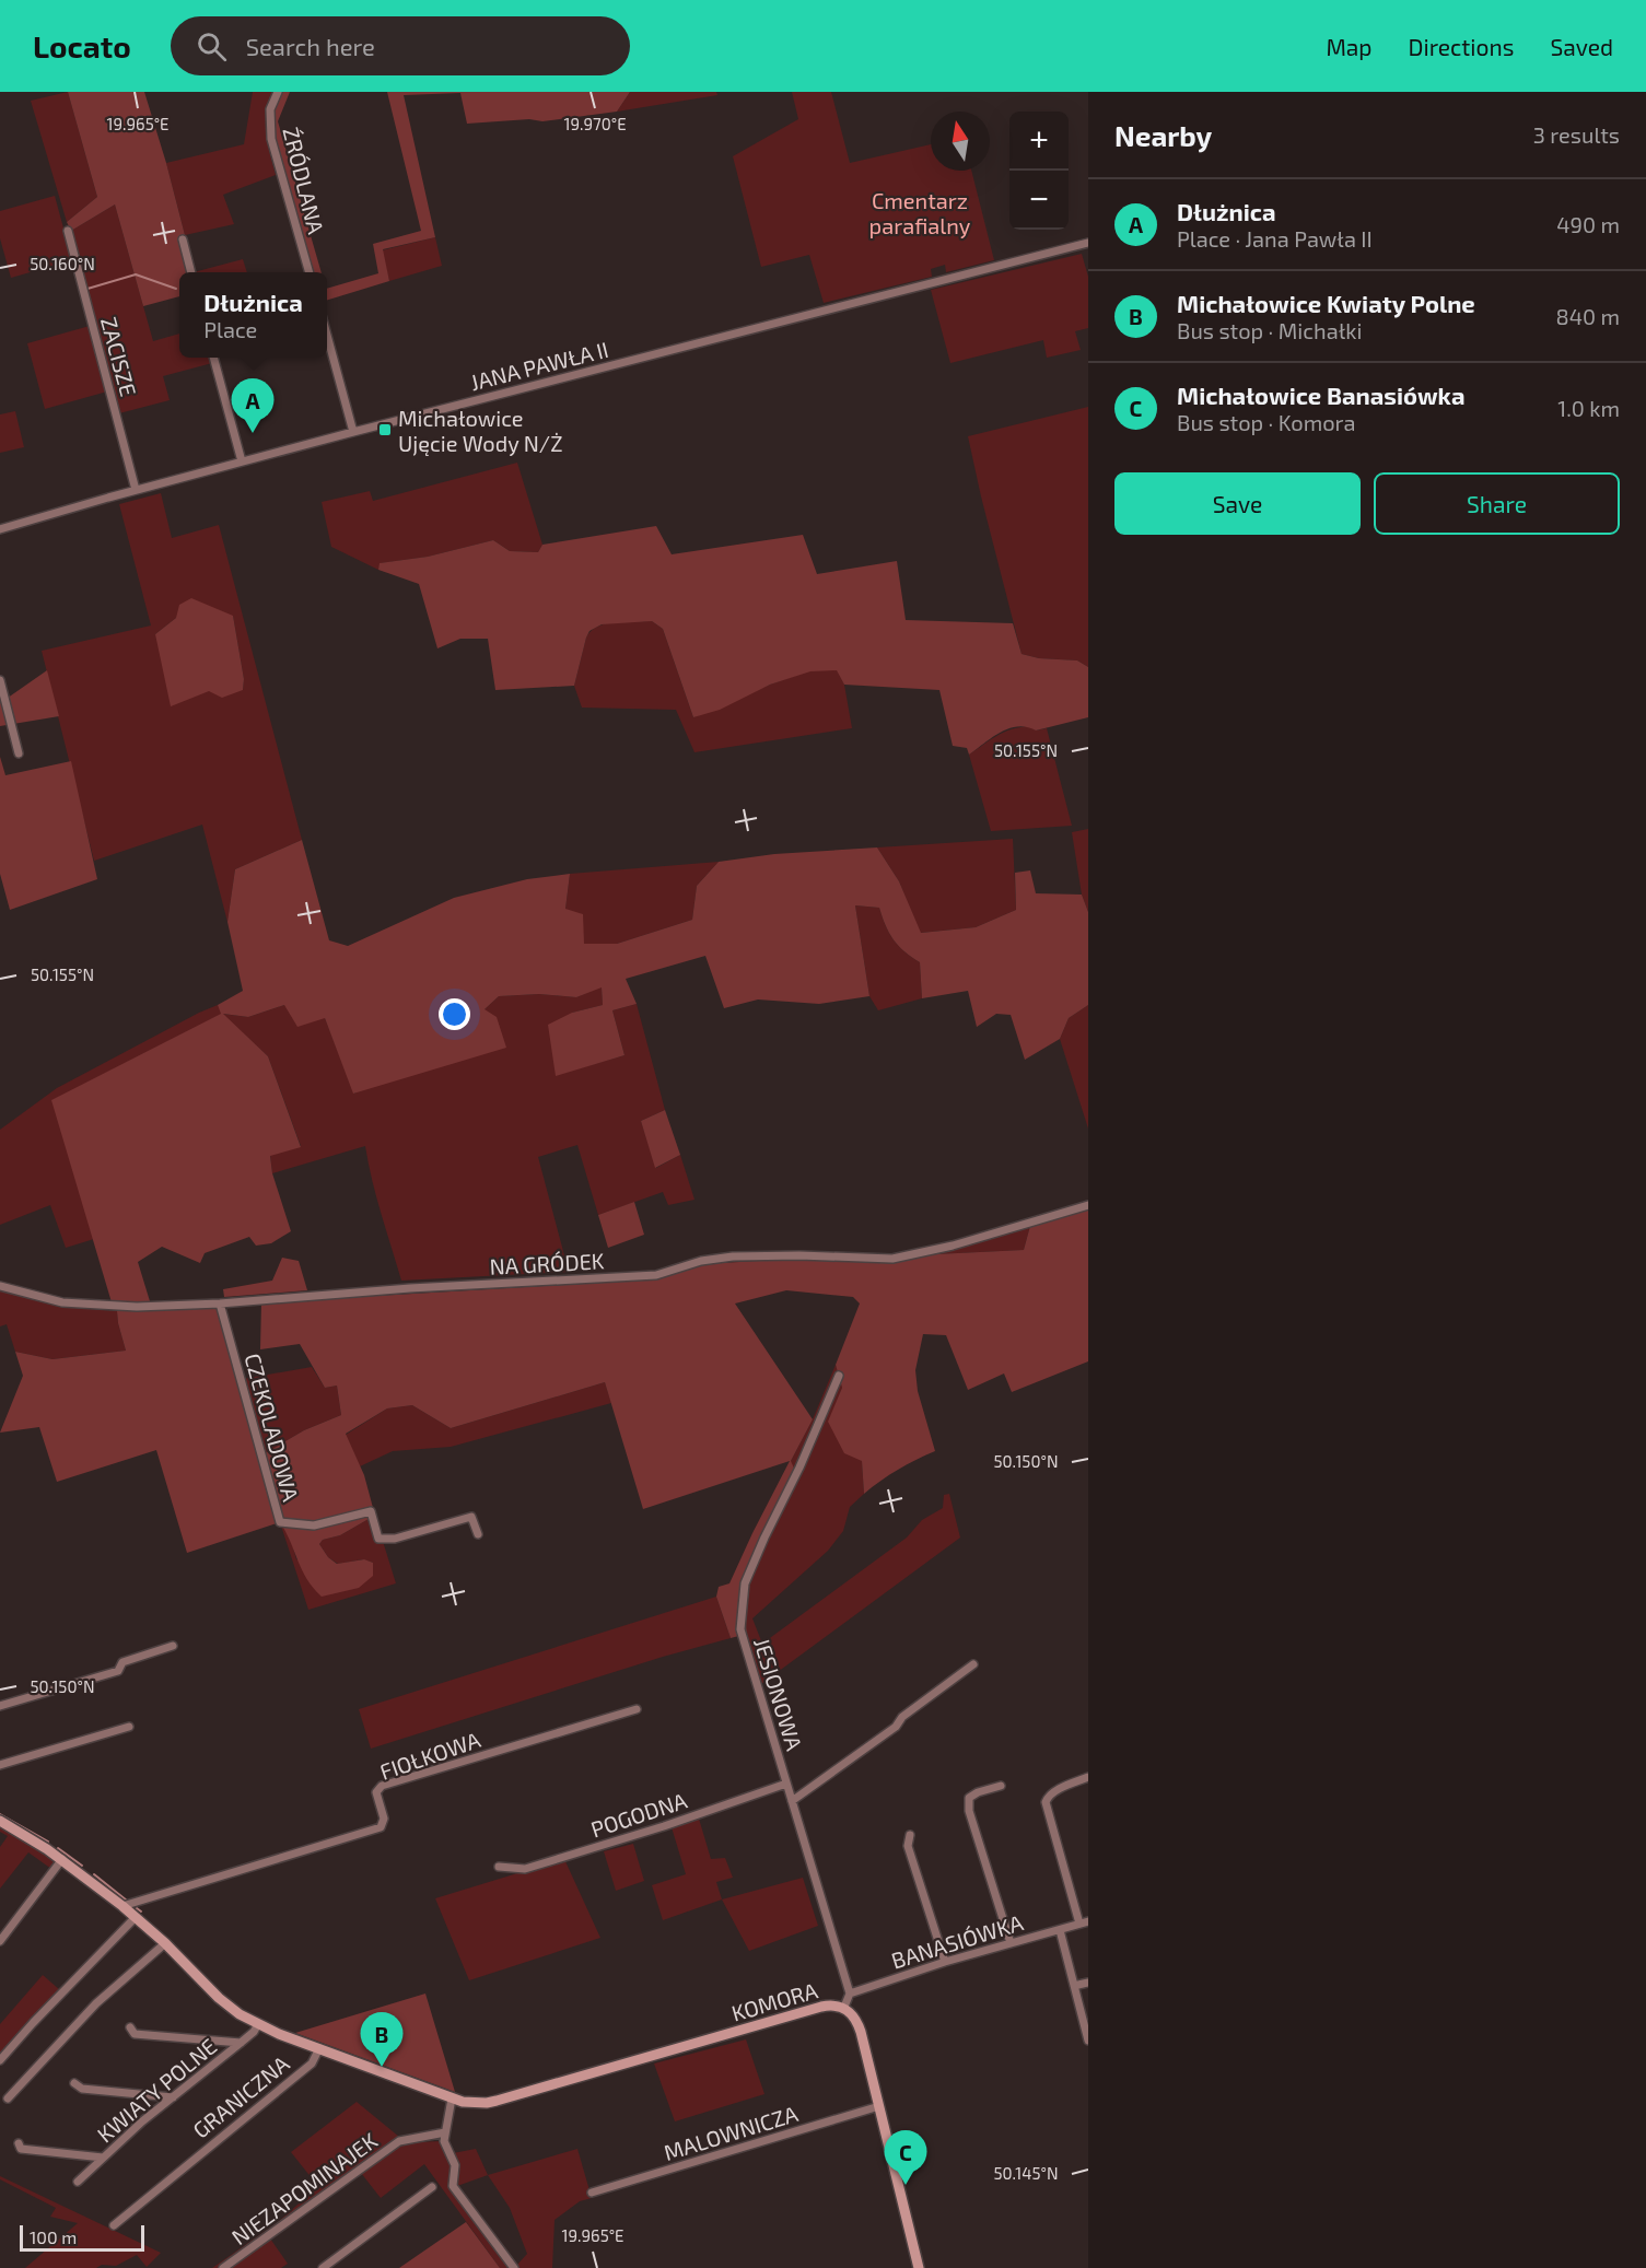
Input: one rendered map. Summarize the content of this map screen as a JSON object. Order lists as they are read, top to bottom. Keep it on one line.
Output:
{"streets":{"street":["ŹRÓDLANA","ZACISZE","JANA PAWŁA II","NA GRÓDEK","CZEKOLADOWA","JESIONOWA","FIOŁKOWA","POGODNA","BANASIÓWKA","KOMORA","KWIATY POLNE","GRANICZNA","MALOWNICZA","NIEZAPOMINAJEK"]},"crossings":[["ZACISZE","JANA PAWŁA II"],["NA GRÓDEK","CZEKOLADOWA"],["JESIONOWA","POGODNA"],["JESIONOWA","BANASIÓWKA"],["FIOŁKOWA","GRANICZNA"],["KOMORA","GRANICZNA"],["KOMORA","MALOWNICZA"],["KWIATY POLNE","GRANICZNA"]],"parks":["Cmentarz parafialny"],"places":{"transit":["Michałowice Ujęcie Wody N/Ż"]},"scale_bar":"100 m","north":"top","page":{"header":"Locato","search":"Search here","nav":["Map","Directions","Saved"],"heading":["Nearby","3 results"],"map_buttons":["+","−"],"list":[{"mark":"A","name":"Dłużnica","note":"Place · Jana Pawła II","value":"490 m"},{"mark":"B","name":"Michałowice Kwiaty Polne","note":"Bus stop · Michałki","value":"840 m"},{"mark":"C","name":"Michałowice Banasiówka","note":"Bus stop · Komora","value":"1.0 km"}],"popup":["Dłużnica","Place"],"pins":["A","B","C"],"buttons":["Save","Share"],"scale":"100 m"},"coordinates":["19.965°E","19.970°E","50.160°N","50.155°N","50.150°N","50.145°N"]}
